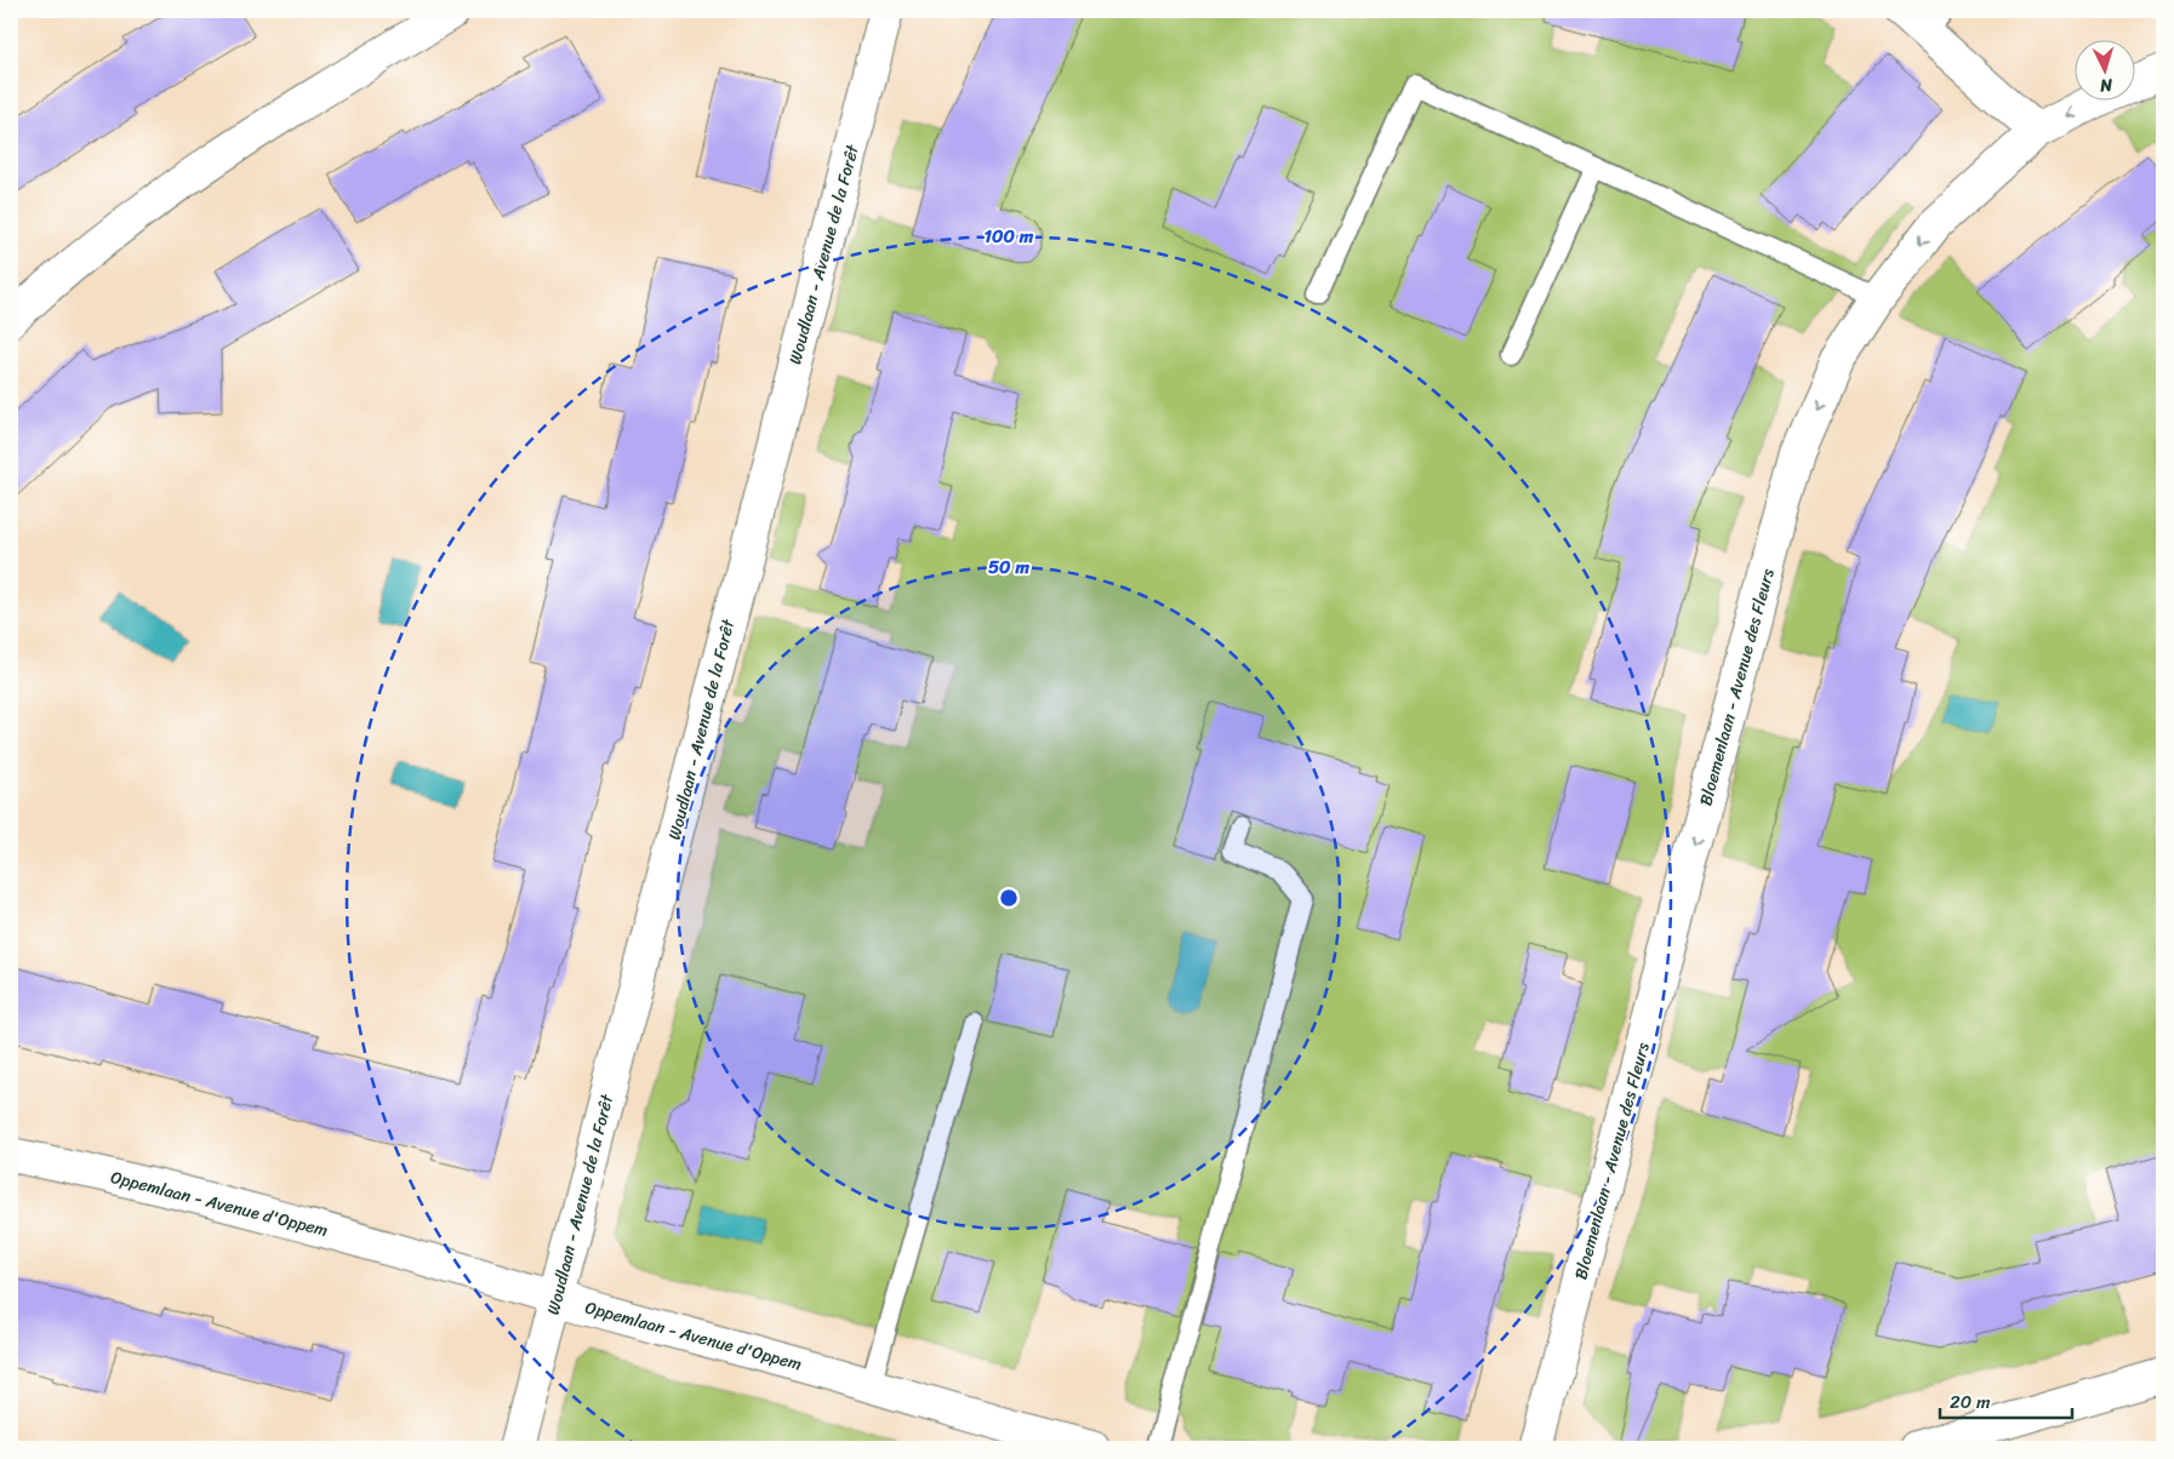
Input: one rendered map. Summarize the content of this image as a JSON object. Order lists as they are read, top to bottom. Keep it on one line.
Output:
{"streets":{"street":["Woudlaan - Avenue de la Forêt","Bloemenlaan - Avenue des Fleurs","Oppemlaan - Avenue d'Oppem"]},"crossings":[["Woudlaan - Avenue de la Forêt","Oppemlaan - Avenue d'Oppem"]],"one_way":["Bloemenlaan - Avenue des Fleurs"],"scale_bar":"20 m","north":"bottom","rings":["100 m","50 m"]}
